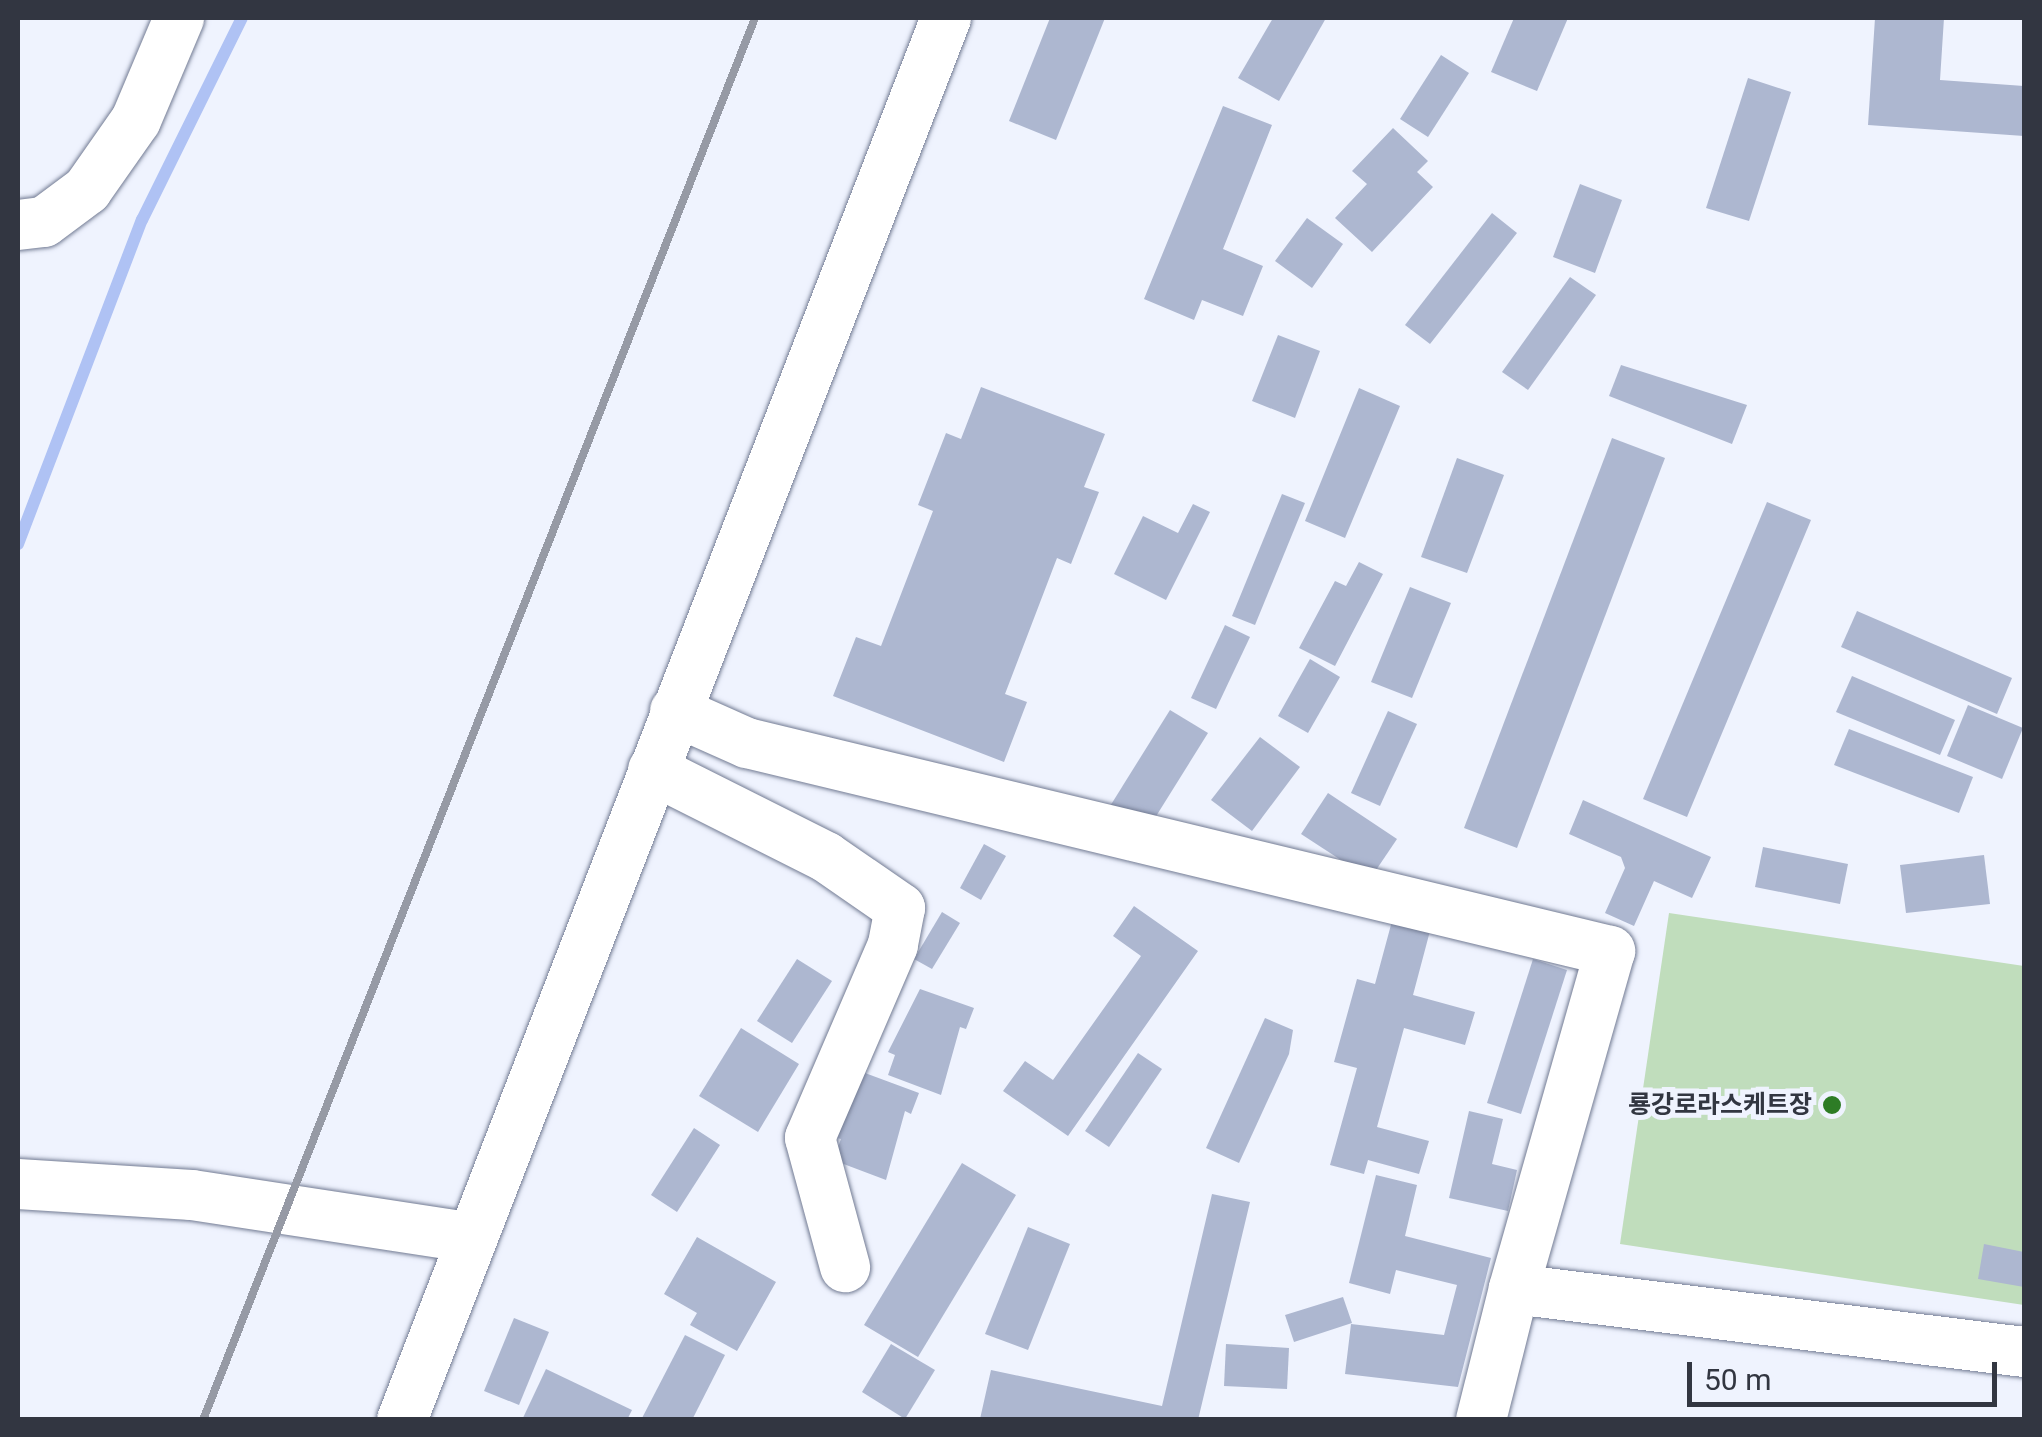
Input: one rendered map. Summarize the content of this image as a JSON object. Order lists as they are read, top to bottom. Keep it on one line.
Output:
{"places":["룡강로라스케트장"],"scale_bar":"50 m"}
